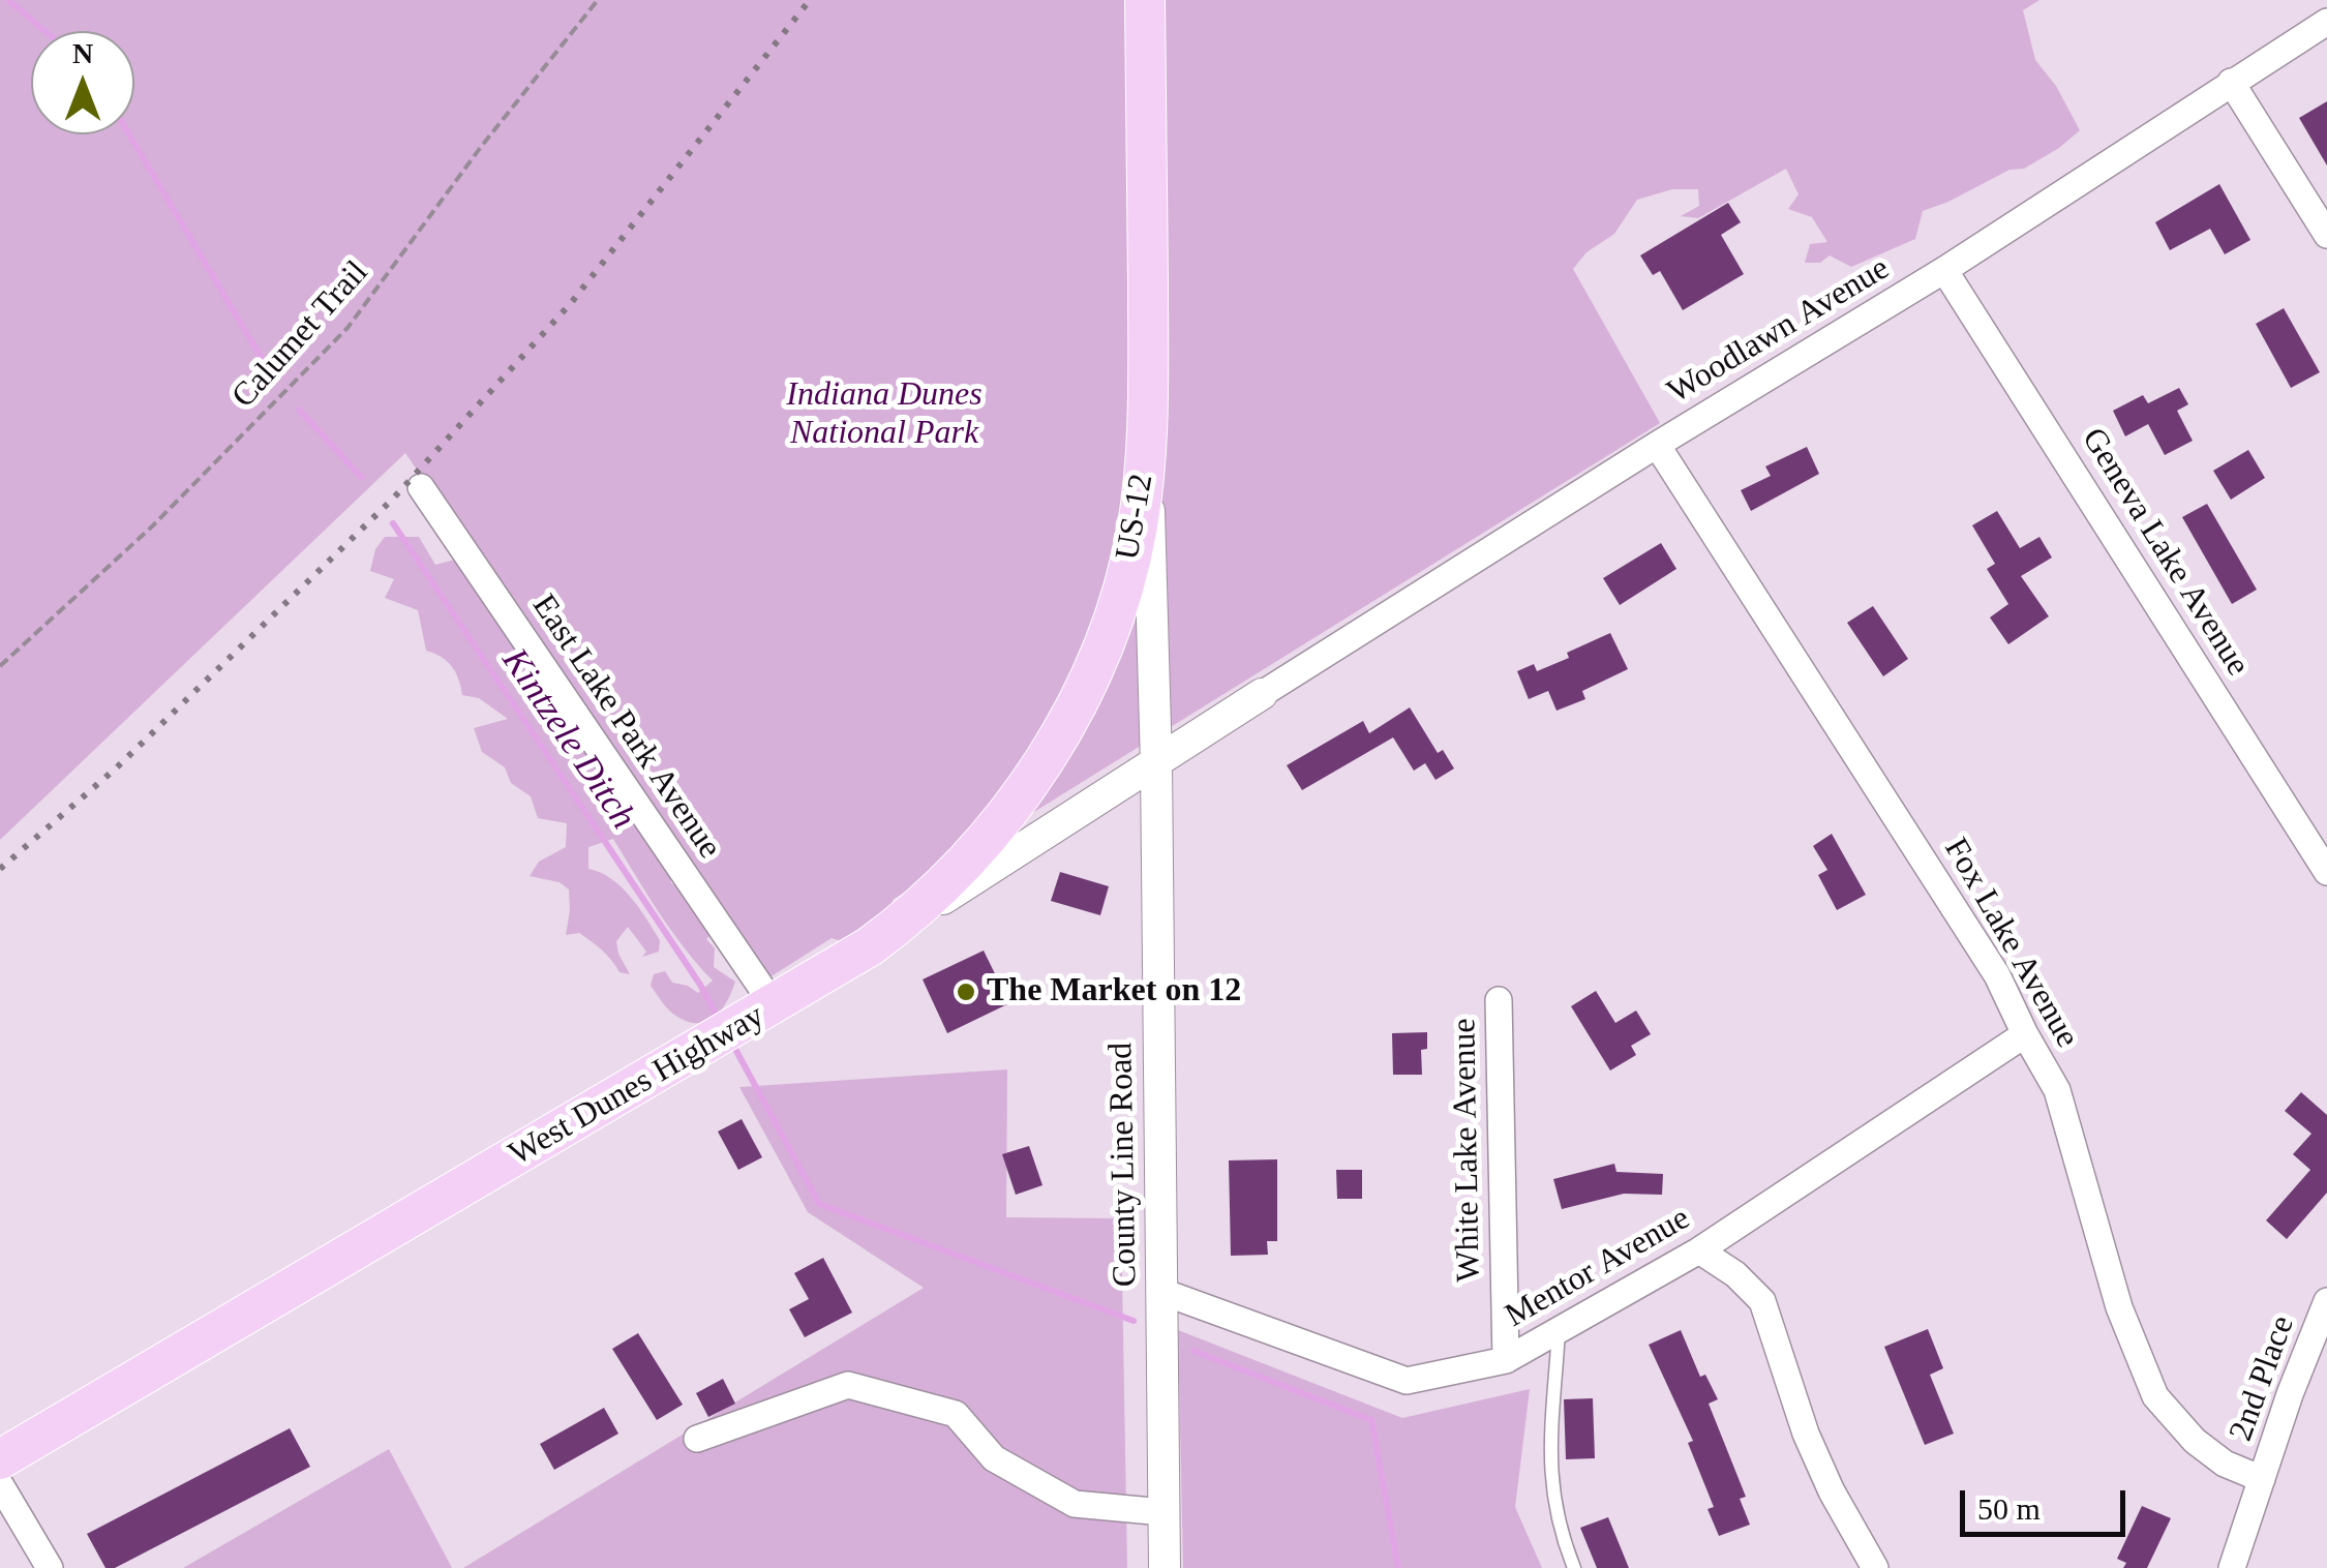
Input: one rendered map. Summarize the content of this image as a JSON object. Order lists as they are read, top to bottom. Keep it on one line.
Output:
{"streets":{"main road":["US-12","West Dunes Highway"],"street":["Woodlawn Avenue","Geneva Lake Avenue","East Lake Park Avenue","Fox Lake Avenue","White Lake Avenue","County Line Road","Mentor Avenue","2nd Place"],"path":["Calumet Trail"]},"crossings":[["Woodlawn Avenue","Geneva Lake Avenue"],["Woodlawn Avenue","Fox Lake Avenue"],["Woodlawn Avenue","West Dunes Highway"],["US-12","West Dunes Highway"],["US-12","County Line Road"],["East Lake Park Avenue","West Dunes Highway"],["Fox Lake Avenue","Mentor Avenue"],["Fox Lake Avenue","2nd Place"],["West Dunes Highway","County Line Road"],["White Lake Avenue","Mentor Avenue"],["County Line Road","Mentor Avenue"]],"water":["Kintzele Ditch"],"parks":["Indiana Dunes National Park"],"places":["The Market on 12"],"scale_bar":"50 m","north":"top"}
